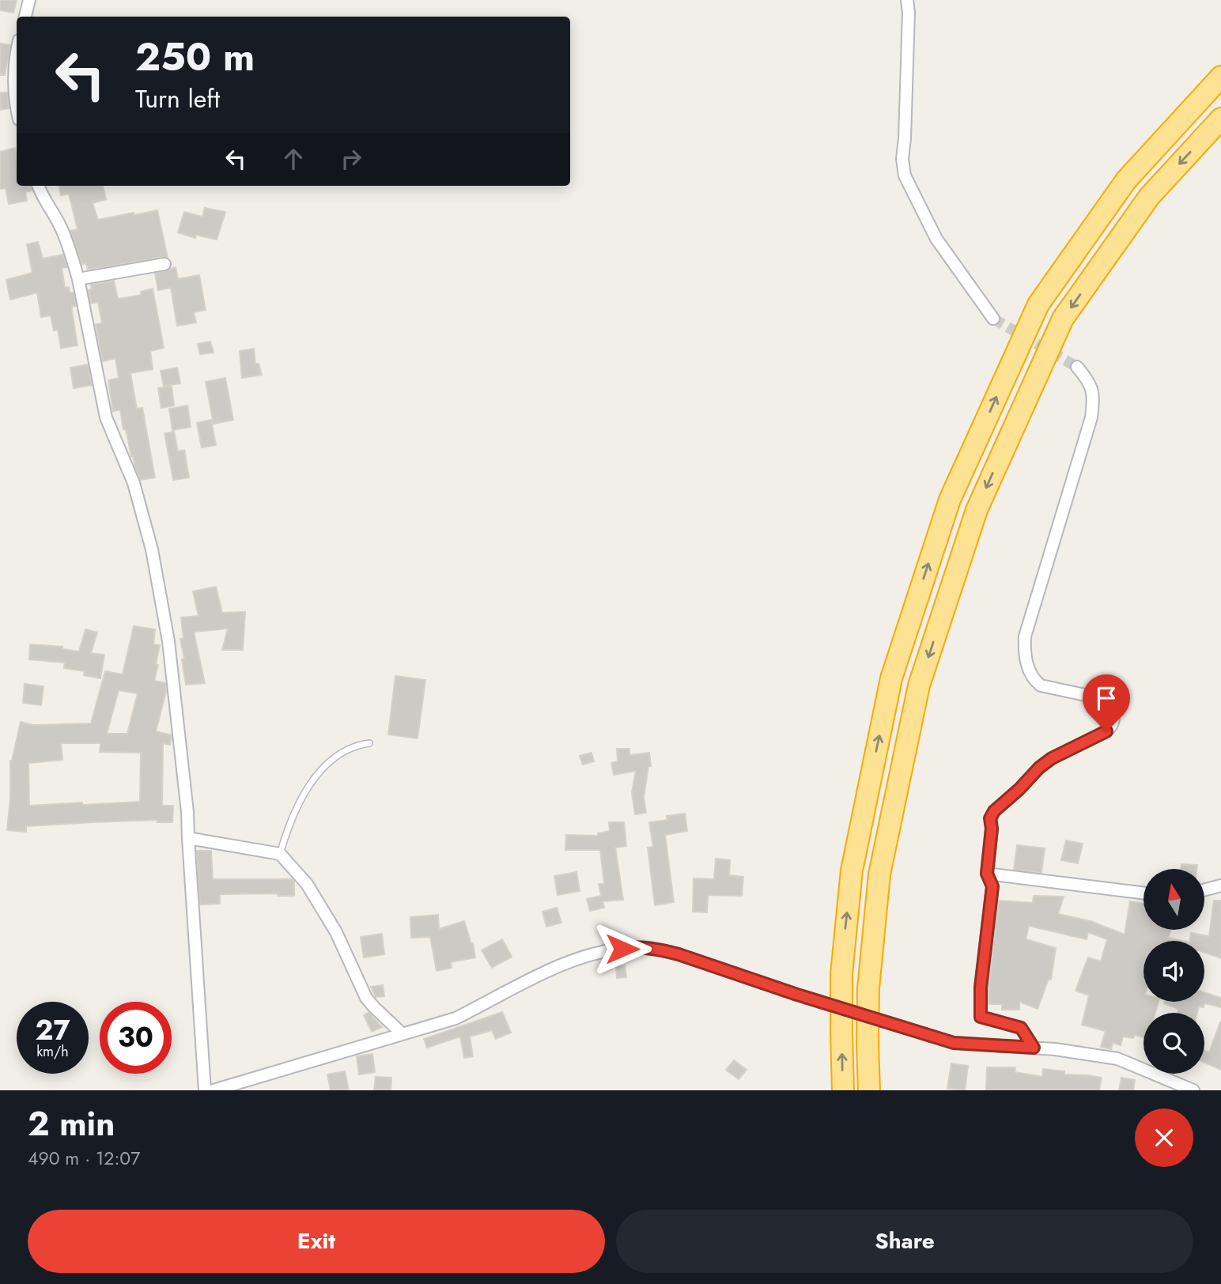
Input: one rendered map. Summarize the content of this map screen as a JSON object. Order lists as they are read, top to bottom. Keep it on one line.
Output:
{"north":"top","page":{"turn":["250 m","Turn left"],"speed":"27 km/h","limit":"30","heading":["2 min","490 m · 12:07"],"buttons":["Exit","Share"]}}
